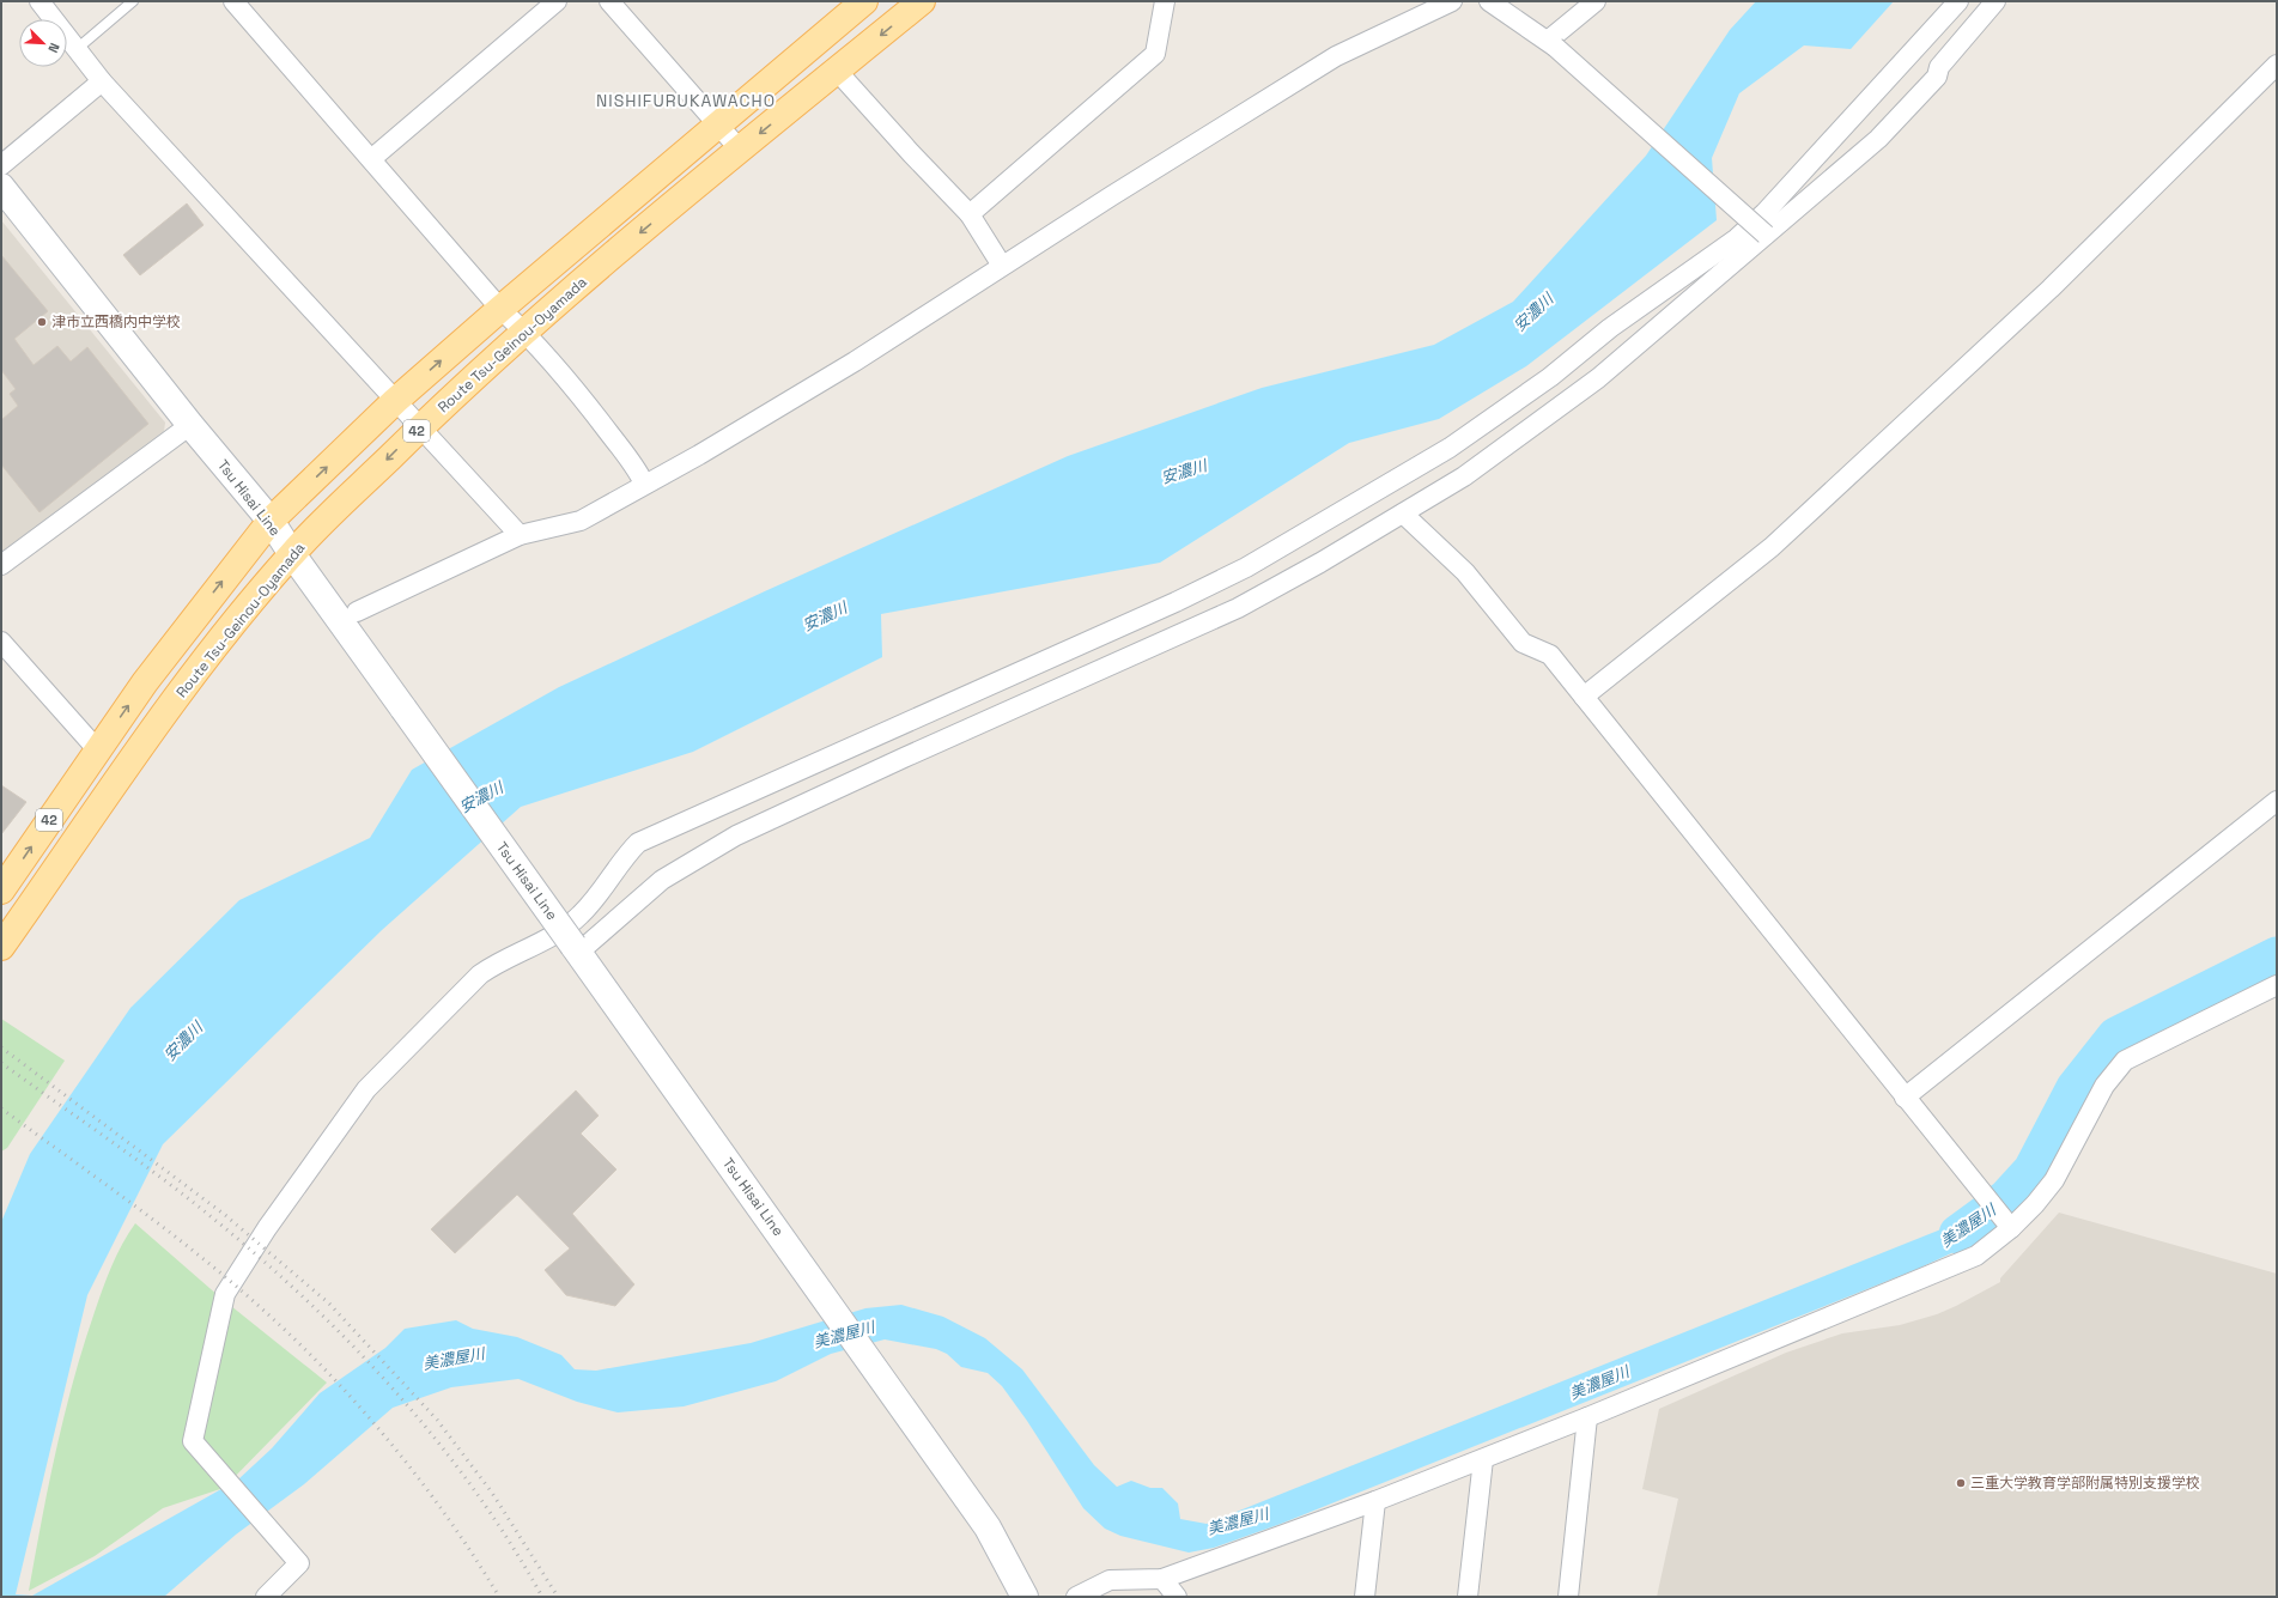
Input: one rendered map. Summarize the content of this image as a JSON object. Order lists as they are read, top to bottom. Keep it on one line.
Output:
{"streets":{"main road":["Route Tsu-Geinou-Oyamada","42","Tsu Hisai Line"]},"crossings":[["Route Tsu-Geinou-Oyamada","Tsu Hisai Line"],["42","Tsu Hisai Line"]],"districts":["NISHIFURUKAWACHO"],"water":["安濃川","美濃屋川"],"places":["津市立西橋内中学校","三重大学教育学部附属特別支援学校"],"north":"bottom right"}
